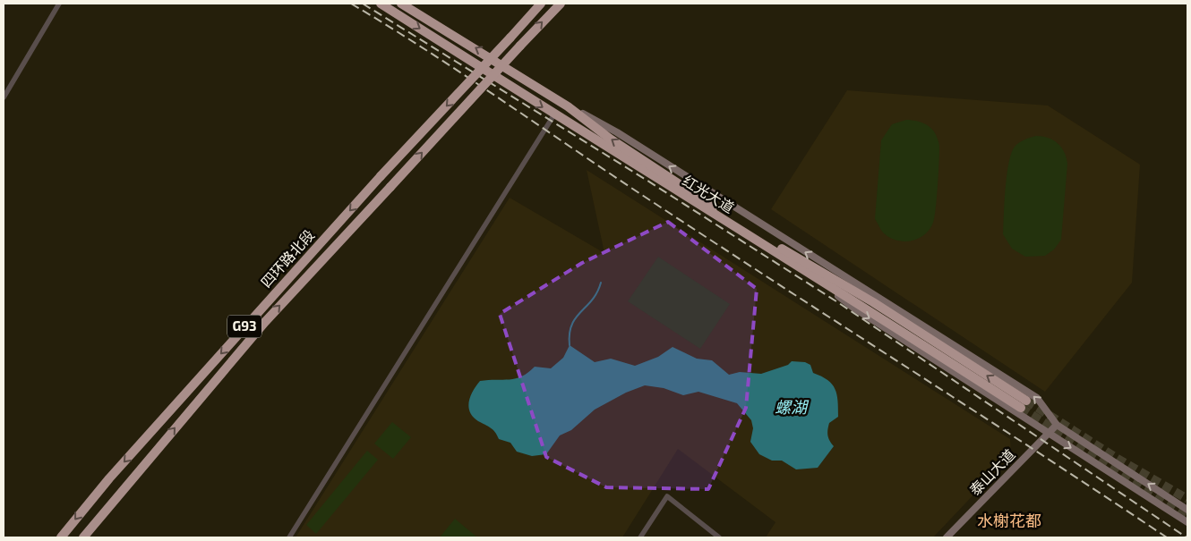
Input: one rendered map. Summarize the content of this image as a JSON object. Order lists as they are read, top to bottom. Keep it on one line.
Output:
{"streets":{"highway":["红光大道","四环路北段","G93"],"main road":["泰山大道"]},"districts":["水榭花都"],"water":["螺湖"]}
